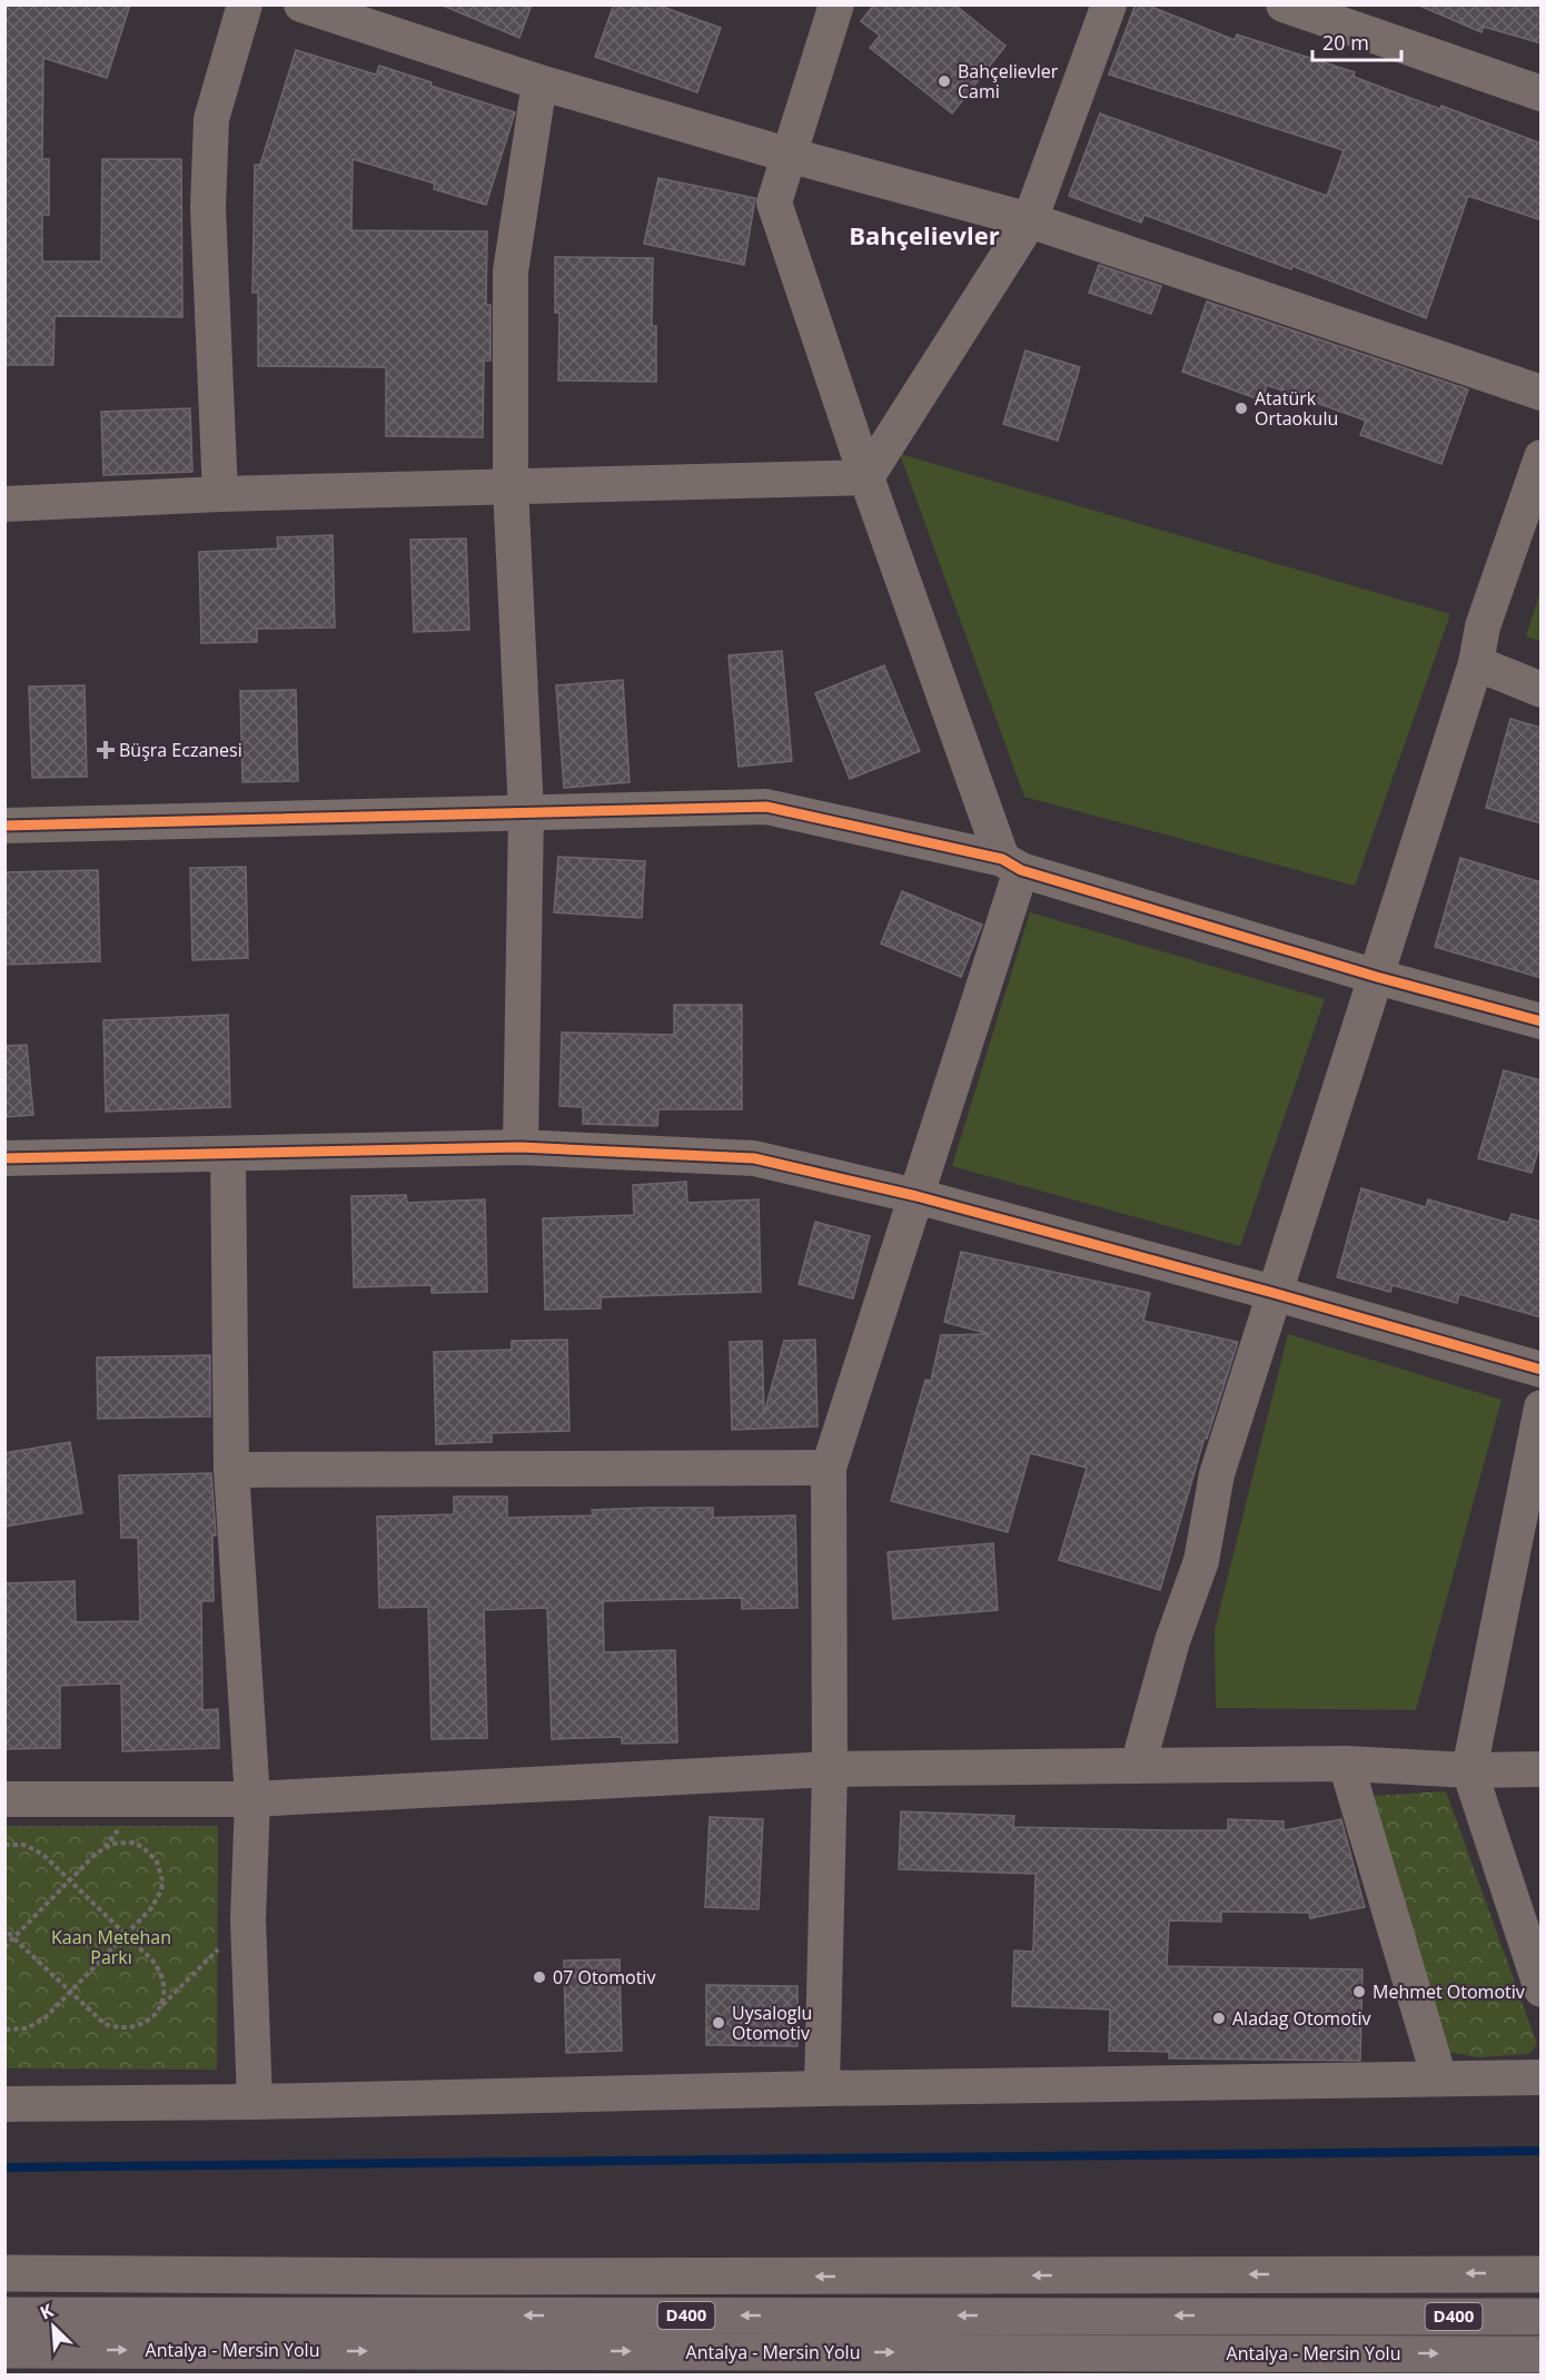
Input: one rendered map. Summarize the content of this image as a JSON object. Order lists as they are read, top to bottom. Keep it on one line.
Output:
{"streets":{"highway":["D400","Antalya - Mersin Yolu"]},"districts":["Bahçelievler"],"parks":["Kaan Metehan Parkı"],"places":{"other":["Bahçelievler Cami","Atatürk Ortaokulu","07 Otomotiv","Mehmet Otomotiv","Aladag Otomotiv","Uysaloglu Otomotiv"],"health":["Büşra Eczanesi"]},"scale_bar":"20 m","north":"top left"}
